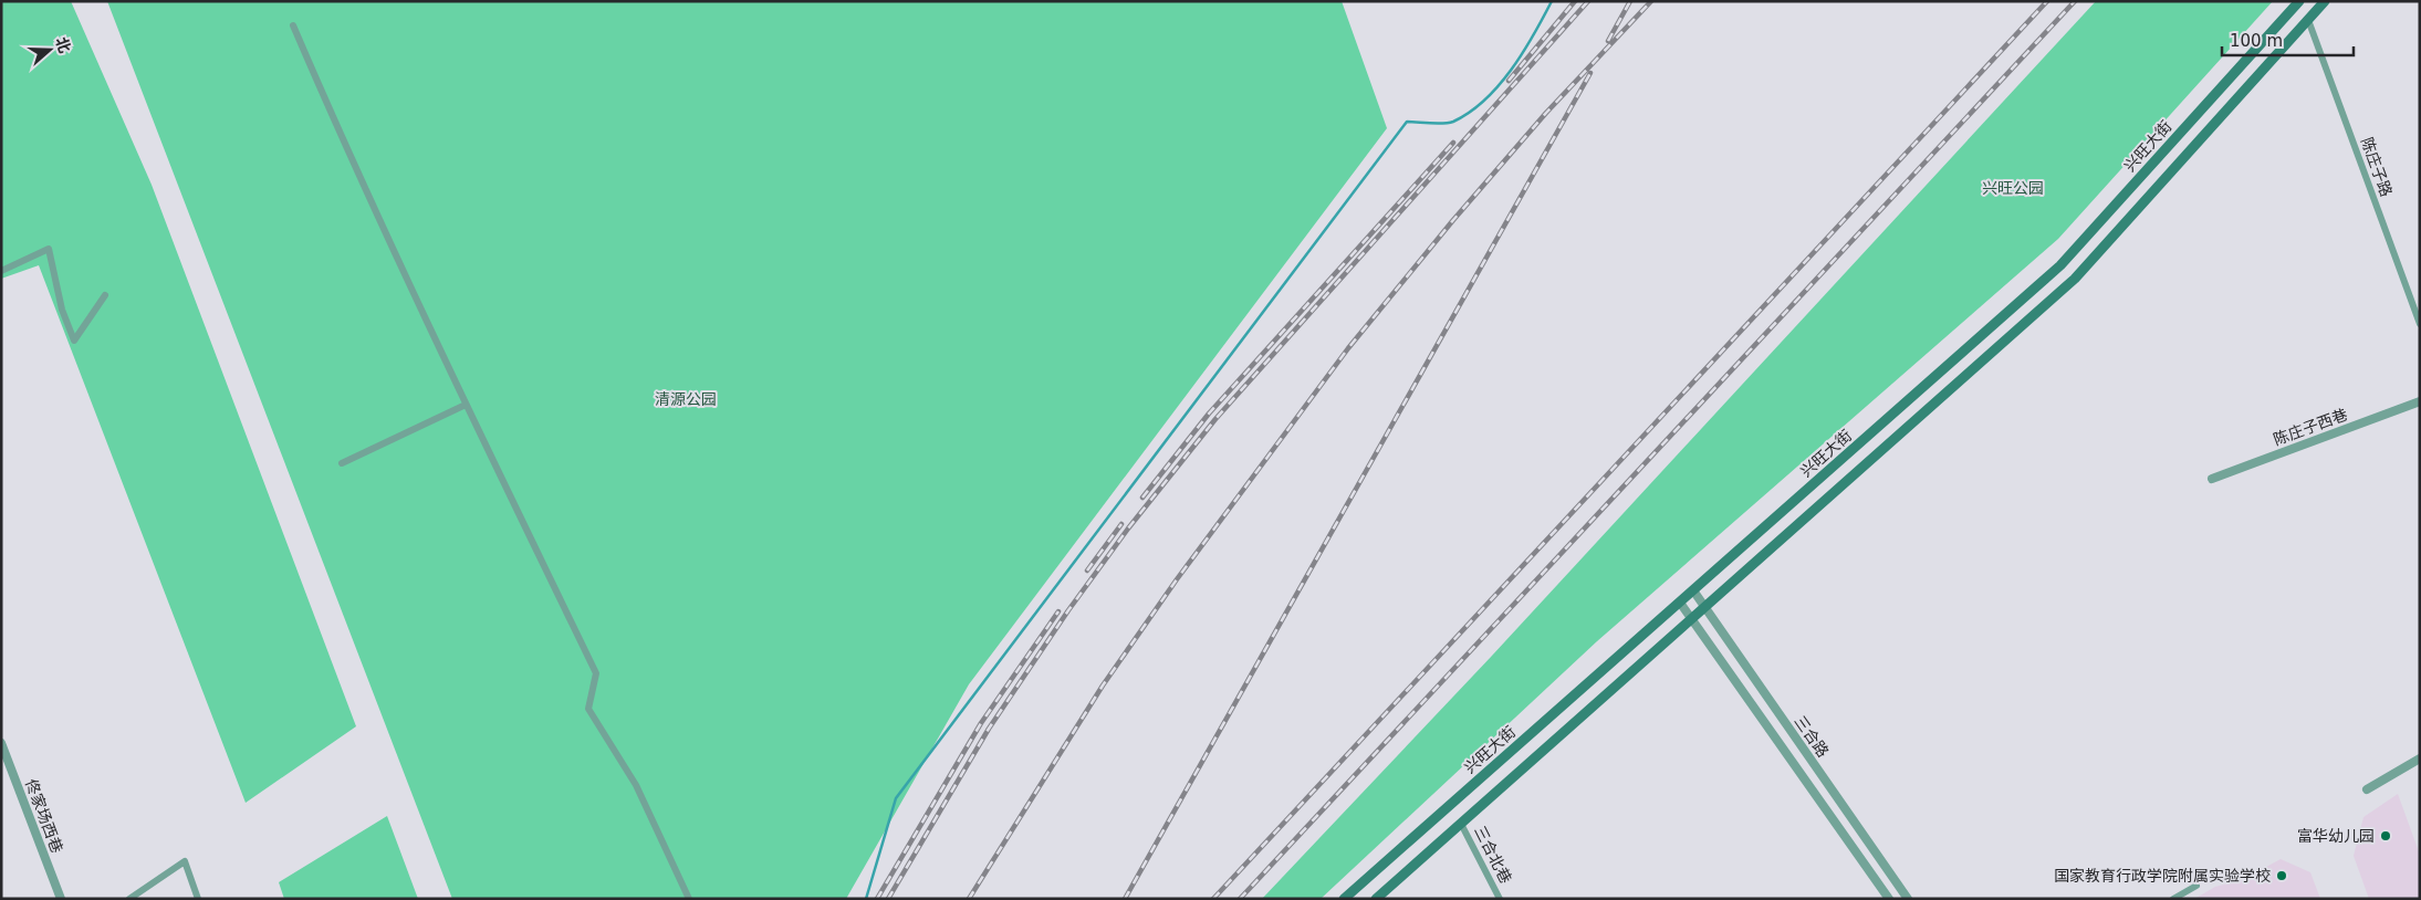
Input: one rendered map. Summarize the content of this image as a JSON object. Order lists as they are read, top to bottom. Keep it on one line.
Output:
{"streets":{"main road":["兴旺大街"],"street":["陈庄子路","陈庄子西巷","三合路","佟家场西巷","三合北巷"]},"crossings":[["兴旺大街","三合路"]],"parks":["兴旺公园","清源公园"],"places":["富华幼儿园","国家教育行政学院附属实验学校"],"scale_bar":"100 m","north":"right"}
